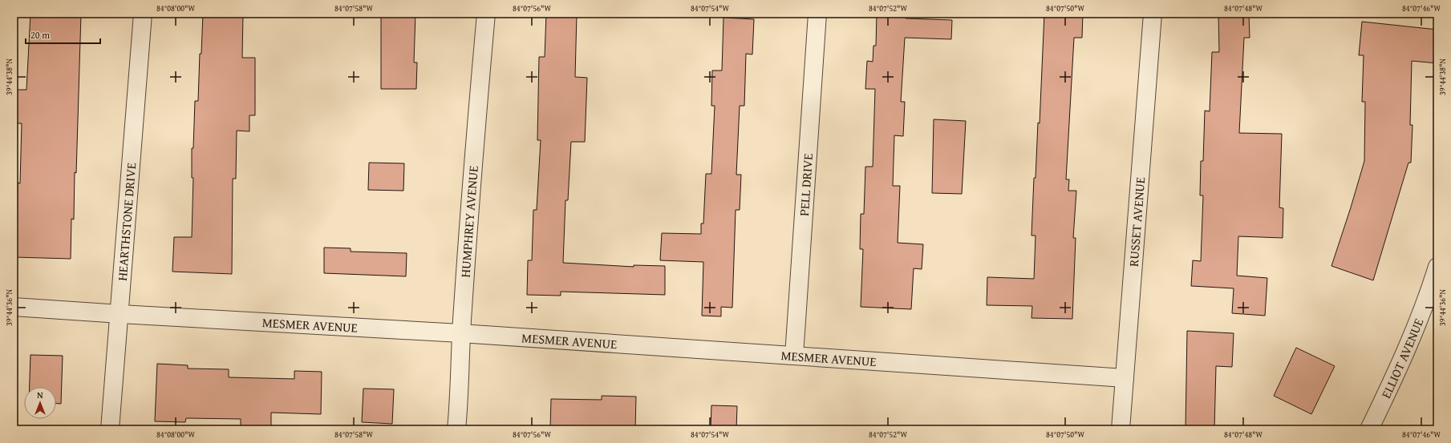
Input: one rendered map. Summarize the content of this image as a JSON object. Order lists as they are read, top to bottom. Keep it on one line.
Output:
{"streets":{"street":["PELL DRIVE","HUMPHREY AVENUE","HEARTHSTONE DRIVE","RUSSET AVENUE","MESMER AVENUE","ELLIOT AVENUE"]},"crossings":[["PELL DRIVE","MESMER AVENUE"],["HUMPHREY AVENUE","MESMER AVENUE"],["HEARTHSTONE DRIVE","MESMER AVENUE"],["RUSSET AVENUE","MESMER AVENUE"]],"scale_bar":"20 m","north":"top","coordinates":["84°08'00\"W","84°07'58\"W","84°07'56\"W","84°07'54\"W","84°07'52\"W","84°07'50\"W","84°07'48\"W","84°07'46\"W","39°44'38\"N","39°44'36\"N"]}
